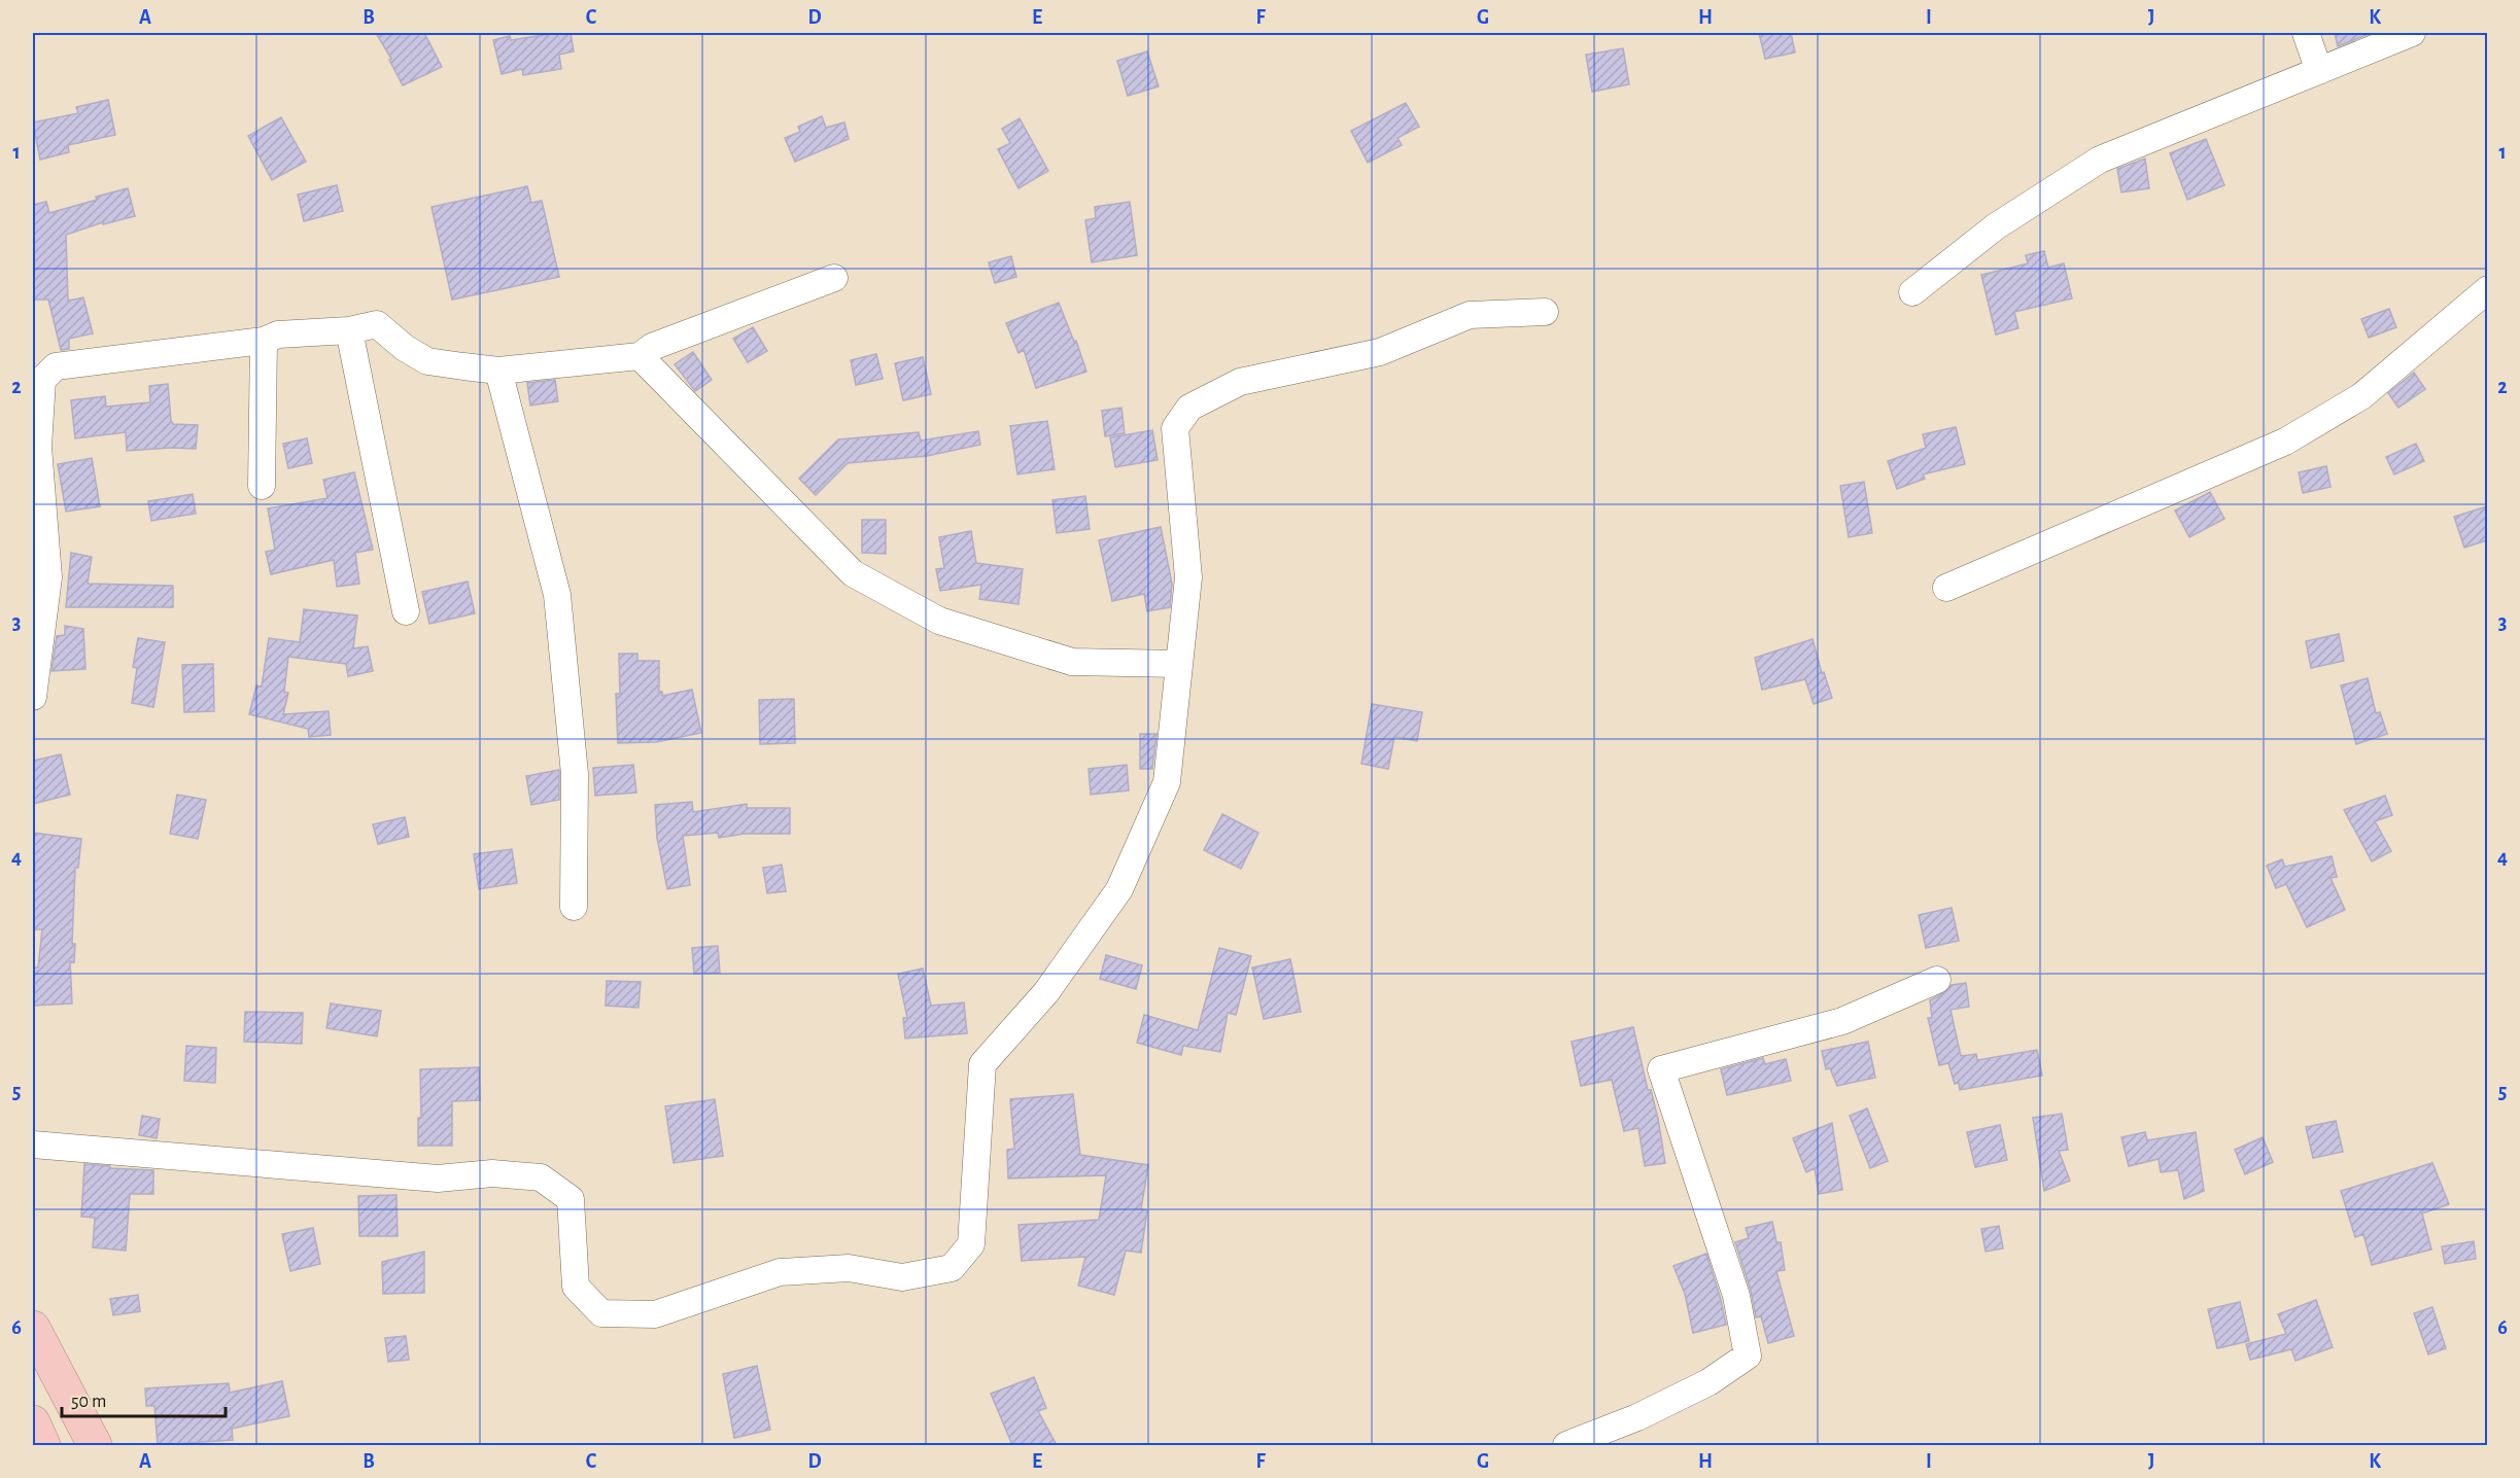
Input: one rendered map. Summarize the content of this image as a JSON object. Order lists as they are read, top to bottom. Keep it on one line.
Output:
{"scale_bar":"50 m","grid":{"columns":["A","B","C","D","E","F","G","H","I","J","K"],"rows":["1","2","3","4","5","6"]}}
